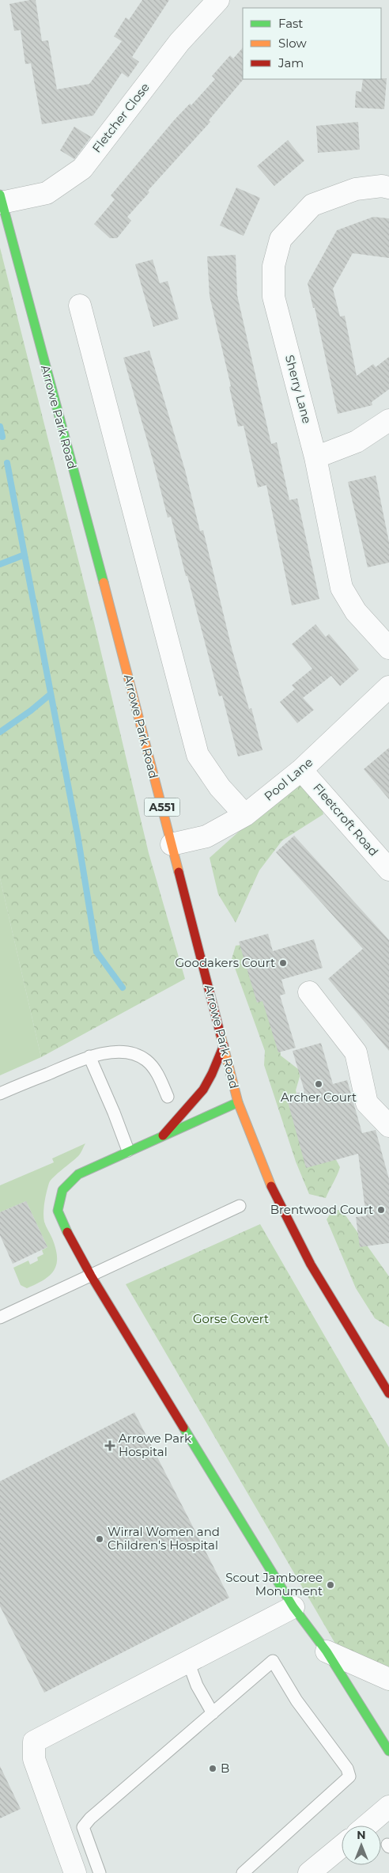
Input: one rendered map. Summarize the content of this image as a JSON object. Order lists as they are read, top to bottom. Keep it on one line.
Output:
{"streets":{"main road":["Arrowe Park Road","A551"],"street":["Fletcher Close","Sherry Lane","Pool Lane","Fleetcroft Road"]},"crossings":[["Fletcher Close","Arrowe Park Road"],["Arrowe Park Road","Pool Lane"],["Pool Lane","Fleetcroft Road"]],"parks":["Gorse Covert"],"places":{"other":["Goodakers Court","Archer Court","Brentwood Court","Wirral Women and Children's Hospital","Scout Jamboree Monument","B"],"health":["Arrowe Park Hospital"]},"legend":["Fast","Slow","Jam"],"north":"top"}
